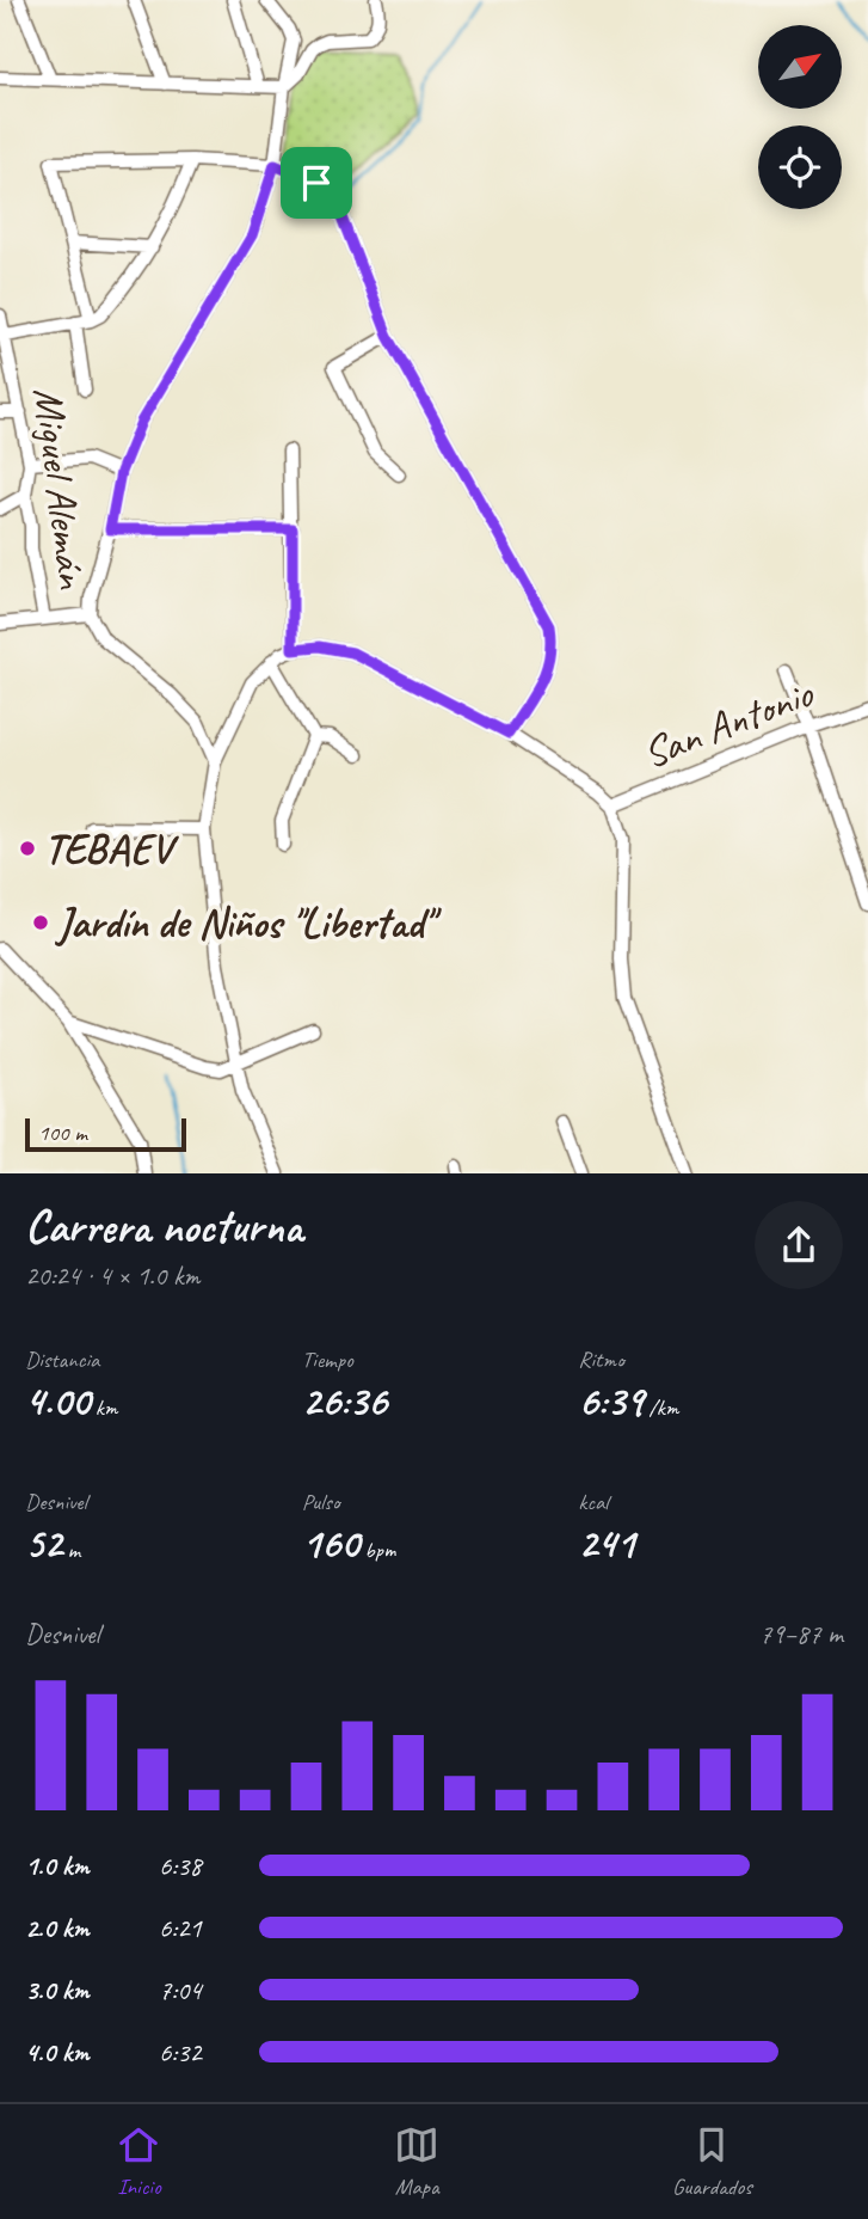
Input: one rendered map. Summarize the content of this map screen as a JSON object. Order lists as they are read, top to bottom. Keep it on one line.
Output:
{"streets":{"street":["Miguel Alemán","San Antonio"]},"places":["TEBAEV","Jardín de Niños \"Libertad\""],"scale_bar":"100 m","north":"top right","page":{"scale":"100 m","heading":["Carrera nocturna","20:24 · 4 × 1.0 km"],"stats":[["Distancia","4.00 km"],["Tiempo","26:36"],["Ritmo","6:39 /km"],["Desnivel","52 m"],["Pulso","160 bpm"],["kcal","241"]],"chart":["Desnivel","79–87 m"],"list":[{"name":"1.0 km","note":"6:38"},{"name":"2.0 km","note":"6:21"},{"name":"3.0 km","note":"7:04"},{"name":"4.0 km","note":"6:32"}],"tabs":["Inicio","Mapa","Guardados"]}}
